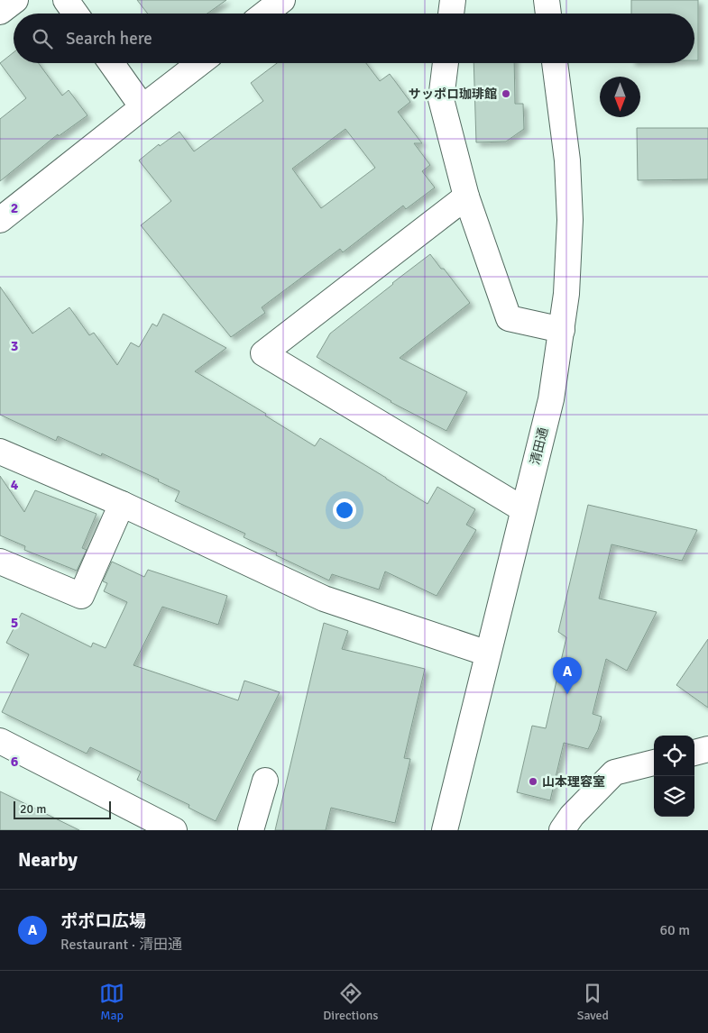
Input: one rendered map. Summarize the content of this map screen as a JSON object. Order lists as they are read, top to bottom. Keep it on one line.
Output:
{"streets":{"street":["清田通"]},"places":["サッポロ珈琲館","山本理容室"],"scale_bar":"20 m","north":"bottom","page":{"search":"Search here","pins":"A","scale":"20 m","heading":"Nearby","list":[{"mark":"A","name":"ポポロ広場","note":"Restaurant · 清田通","value":"60 m"}],"nav":["Map","Directions","Saved"]},"grid":{"rows":["2","3","4","5","6"]}}
